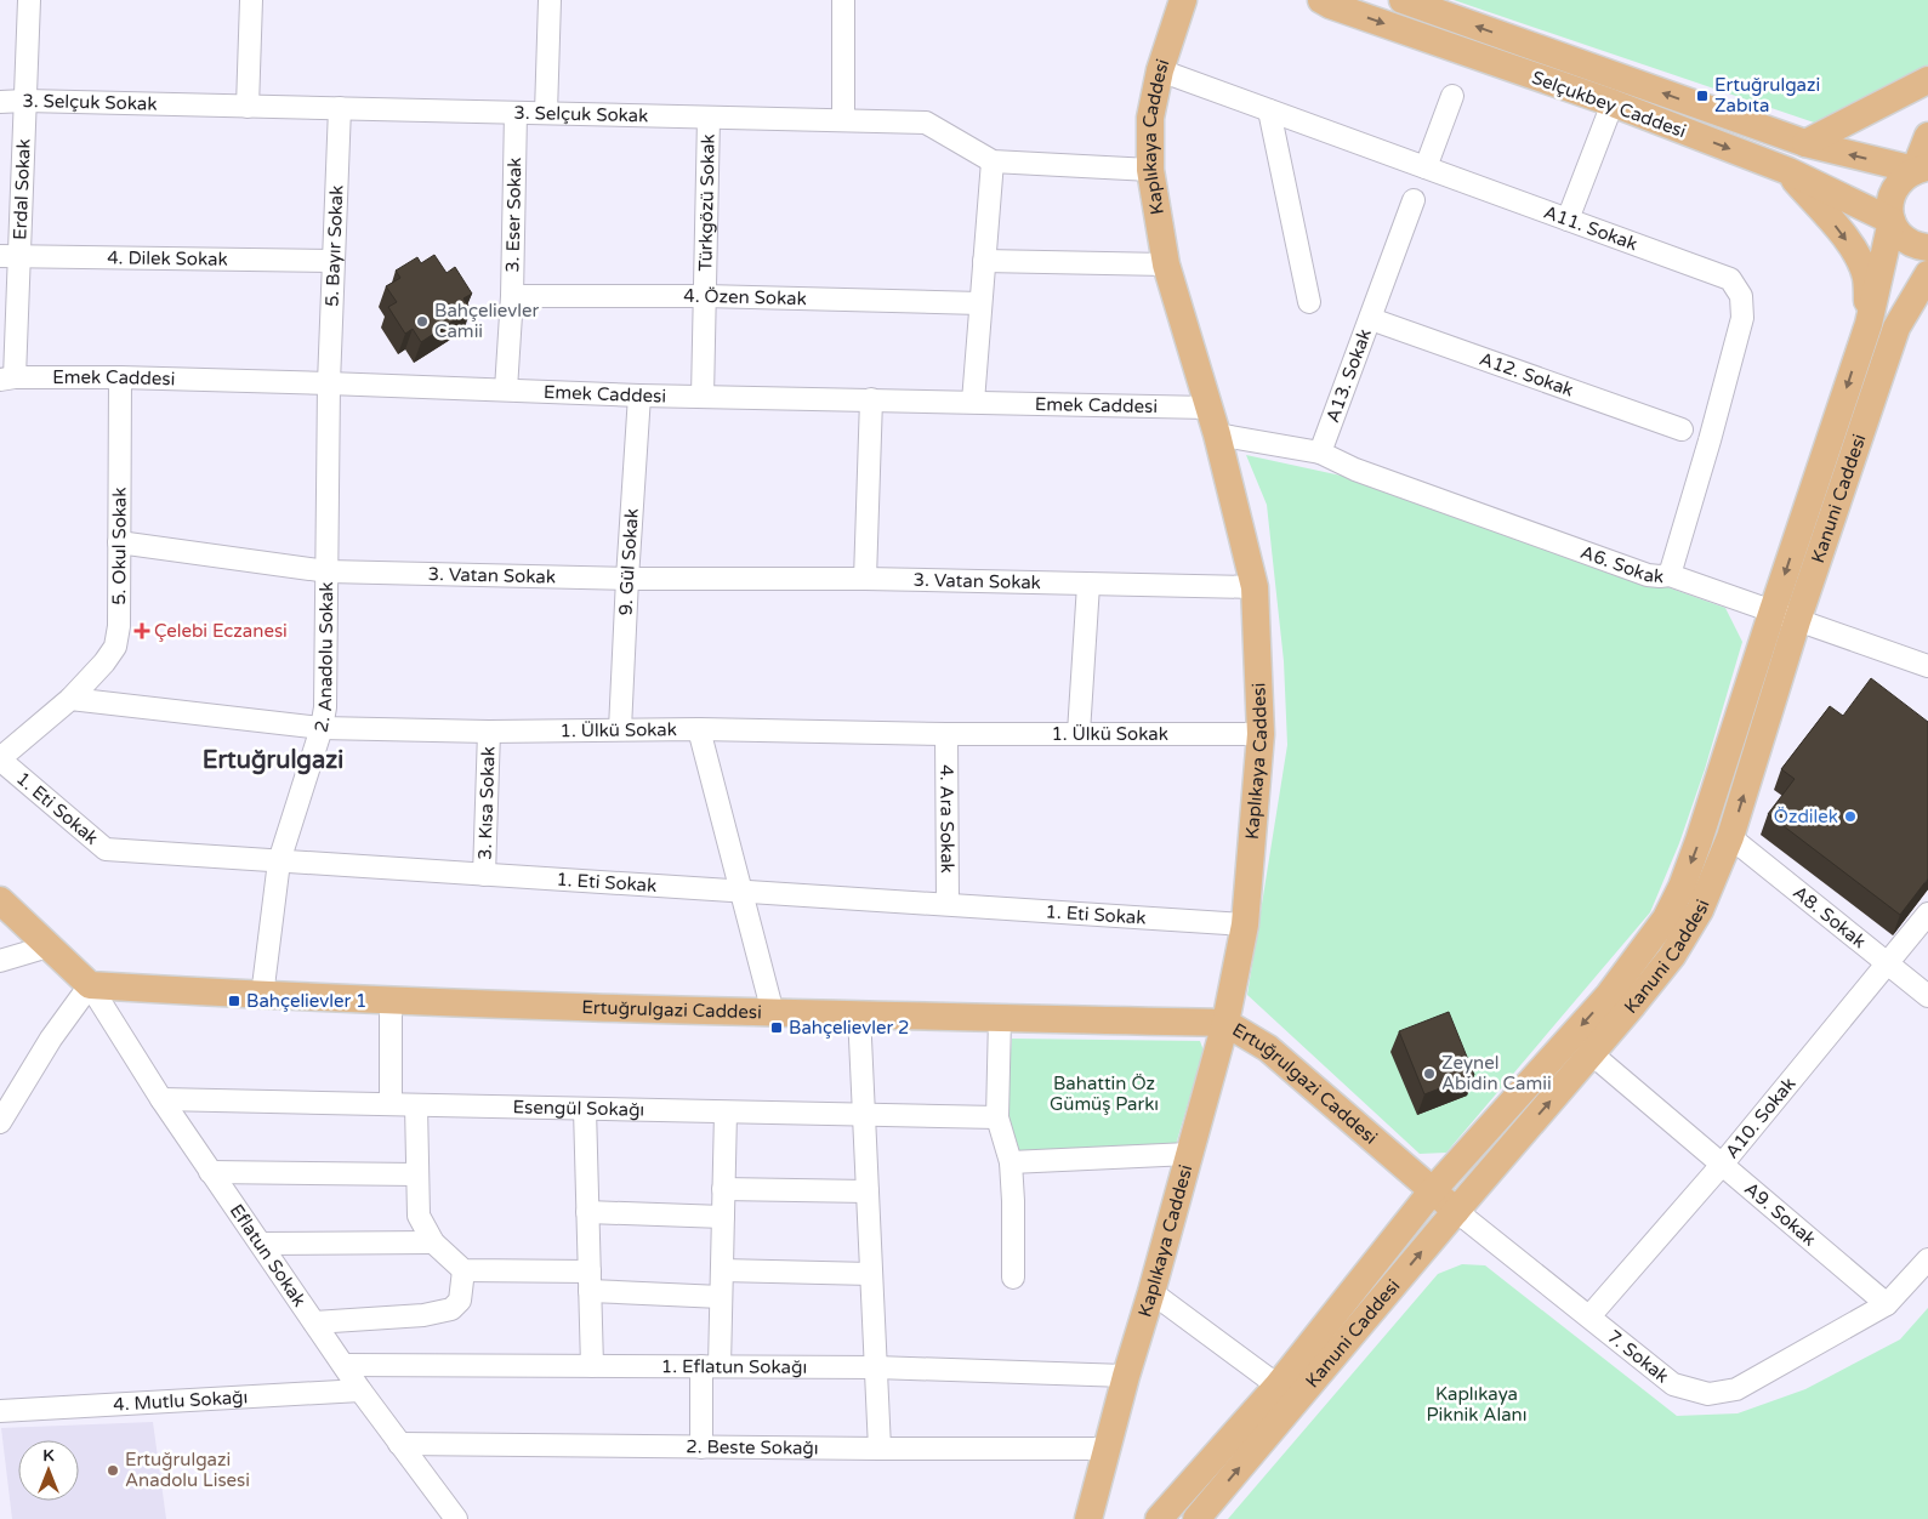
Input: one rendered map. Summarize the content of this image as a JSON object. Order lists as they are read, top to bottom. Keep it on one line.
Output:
{"streets":{"main road":["Selçukbey Caddesi","Kaplıkaya Caddesi","Kanuni Caddesi","Ertuğrulgazi Caddesi"],"street":["3. Selçuk Sokak","Erdal Sokak","Türkgözü Sokak","3. Eser Sokak","A11. Sokak","5. Bayır Sokak","4. Dilek Sokak","4. Özen Sokak","A12. Sokak","A13. Sokak","Emek Caddesi","5. Okul Sokak","9. Gül Sokak","A6. Sokak","3. Vatan Sokak","2. Anadolu Sokak","1. Ülkü Sokak","3. Kısa Sokak","1. Eti Sokak","4. Ara Sokak","A8. Sokak","Esengül Sokağı","A10. Sokak","A9. Sokak","Eflatun Sokak","7. Sokak","1. Eflatun Sokağı","4. Mutlu Sokağı","2. Beste Sokağı"]},"crossings":[["3. Selçuk Sokak","Kaplıkaya Caddesi"],["3. Selçuk Sokak","Erdal Sokak"],["3. Selçuk Sokak","Türkgözü Sokak"],["3. Selçuk Sokak","3. Eser Sokak"],["3. Selçuk Sokak","5. Bayır Sokak"],["Selçukbey Caddesi","Kanuni Caddesi"],["Kaplıkaya Caddesi","A11. Sokak"],["Kaplıkaya Caddesi","Emek Caddesi"],["Kaplıkaya Caddesi","3. Vatan Sokak"],["Kaplıkaya Caddesi","1. Ülkü Sokak"],["Kaplıkaya Caddesi","1. Eti Sokak"],["Kaplıkaya Caddesi","Ertuğrulgazi Caddesi"],["Kaplıkaya Caddesi","1. Eflatun Sokağı"],["Kaplıkaya Caddesi","2. Beste Sokağı"],["Erdal Sokak","4. Dilek Sokak"],["Erdal Sokak","Emek Caddesi"],["Türkgözü Sokak","4. Özen Sokak"],["Türkgözü Sokak","Emek Caddesi"],["3. Eser Sokak","4. Özen Sokak"],["3. Eser Sokak","Emek Caddesi"],["A11. Sokak","A6. Sokak"],["5. Bayır Sokak","4. Dilek Sokak"],["5. Bayır Sokak","Emek Caddesi"],["5. Bayır Sokak","2. Anadolu Sokak"],["A12. Sokak","A13. Sokak"],["A13. Sokak","A6. Sokak"],["Emek Caddesi","5. Okul Sokak"],["Emek Caddesi","9. Gül Sokak"],["Emek Caddesi","2. Anadolu Sokak"],["Kanuni Caddesi","A6. Sokak"],["Kanuni Caddesi","A8. Sokak"],["Kanuni Caddesi","Ertuğrulgazi Caddesi"],["Kanuni Caddesi","A9. Sokak"],["Kanuni Caddesi","7. Sokak"],["5. Okul Sokak","3. Vatan Sokak"],["5. Okul Sokak","1. Ülkü Sokak"],["9. Gül Sokak","3. Vatan Sokak"],["9. Gül Sokak","1. Ülkü Sokak"],["3. Vatan Sokak","2. Anadolu Sokak"],["2. Anadolu Sokak","1. Ülkü Sokak"],["2. Anadolu Sokak","1. Eti Sokak"],["2. Anadolu Sokak","Ertuğrulgazi Caddesi"],["1. Ülkü Sokak","3. Kısa Sokak"],["1. Ülkü Sokak","4. Ara Sokak"],["3. Kısa Sokak","1. Eti Sokak"],["1. Eti Sokak","4. Ara Sokak"],["A8. Sokak","A10. Sokak"],["Ertuğrulgazi Caddesi","Eflatun Sokak"],["Ertuğrulgazi Caddesi","7. Sokak"],["Esengül Sokağı","Eflatun Sokak"],["A10. Sokak","A9. Sokak"],["A10. Sokak","7. Sokak"],["A9. Sokak","7. Sokak"],["Eflatun Sokak","1. Eflatun Sokağı"],["Eflatun Sokak","4. Mutlu Sokağı"],["Eflatun Sokak","2. Beste Sokağı"]],"districts":["Ertuğrulgazi"],"parks":["Bahattin Öz Gümüş Parkı","Kaplıkaya Piknik Alanı"],"places":{"transit":["Ertuğrulgazi Zabıta","Bahçelievler 1","Bahçelievler 2"],"other":["Bahçelievler Camii","Özdilek","Zeynel Abidin Camii","Ertuğrulgazi Anadolu Lisesi"],"health":["Çelebi Eczanesi"]},"north":"top"}
